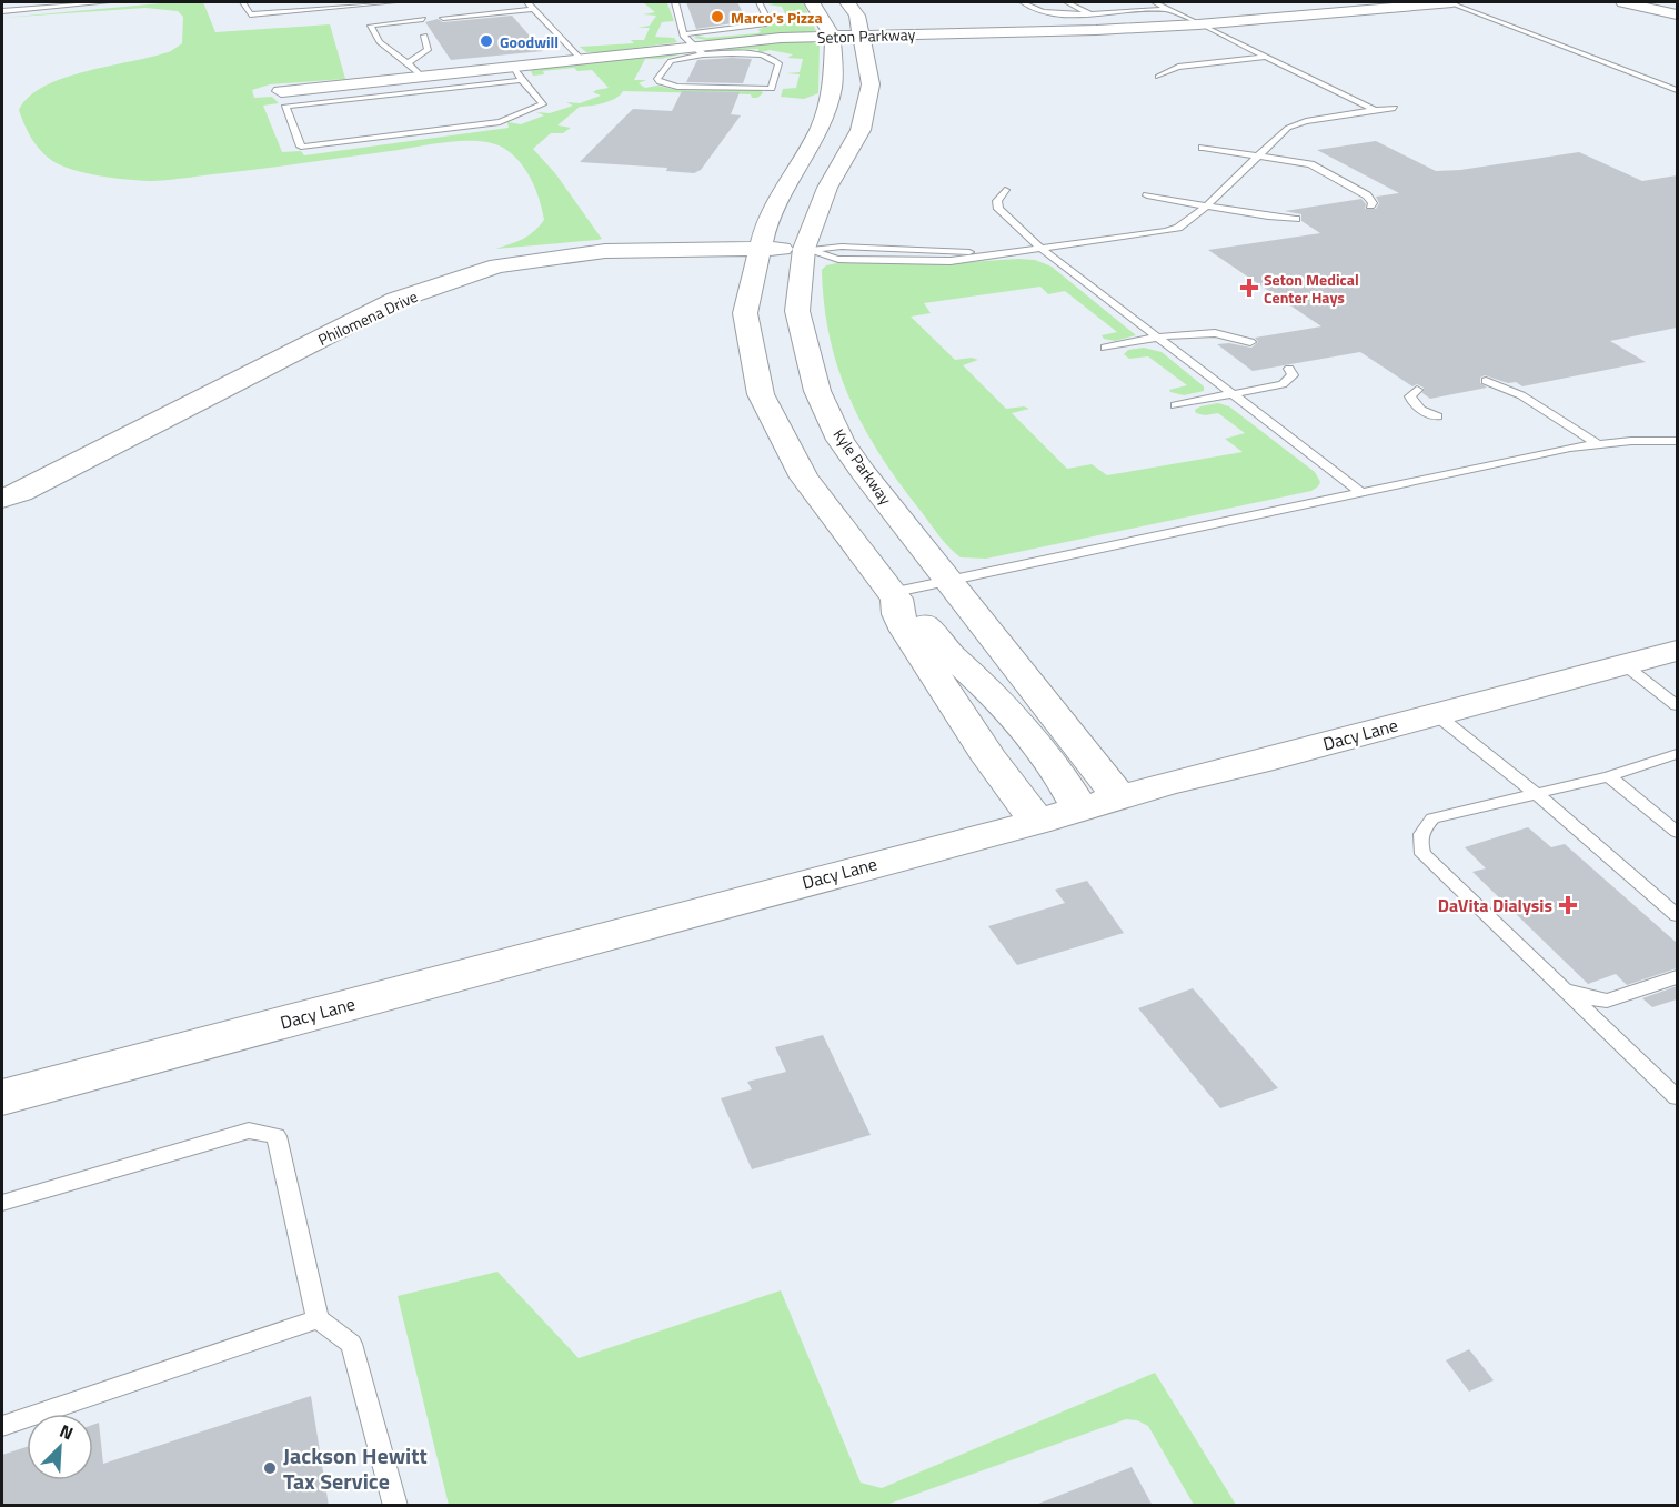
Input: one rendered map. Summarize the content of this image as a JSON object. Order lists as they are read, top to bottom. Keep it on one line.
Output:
{"streets":{"street":["Seton Parkway","Philomena Drive","Kyle Parkway","Dacy Lane"]},"crossings":[["Seton Parkway","Kyle Parkway"],["Philomena Drive","Kyle Parkway"],["Kyle Parkway","Dacy Lane"]],"places":{"other":["Marco's Pizza","Goodwill","Jackson Hewitt Tax Service"],"health":["Seton Medical Center Hays","DaVita Dialysis"]},"north":"top right"}
